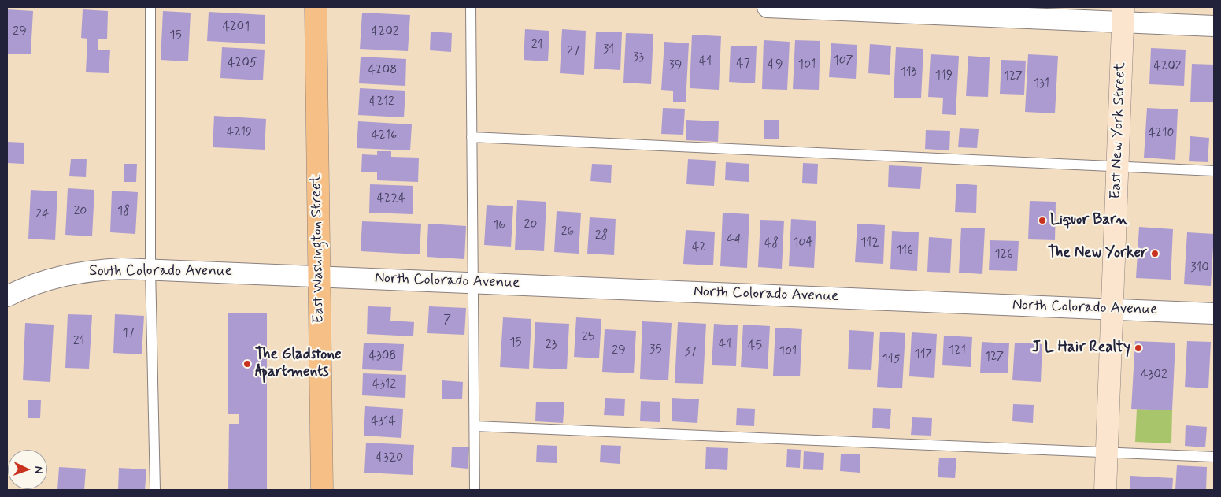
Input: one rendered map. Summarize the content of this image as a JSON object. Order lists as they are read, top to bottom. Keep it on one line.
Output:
{"streets":{"main road":["East New York Street","East Washington Street"],"street":["South Colorado Avenue","North Colorado Avenue"]},"crossings":[["East New York Street","North Colorado Avenue"],["East Washington Street","South Colorado Avenue"],["East Washington Street","North Colorado Avenue"],["South Colorado Avenue","North Colorado Avenue"]],"places":["Liquor Barn","The New Yorker","J L Hair Realty","The Gladstone Apartments"],"house_numbers":["4201","29","4202","15","21","31","27","33","107","41","4205","47","49","101","39","4202","4208","113","119","127","131","4212","4219","4210","4216","4224","20","18","24","20","16","26","28","44","104","112","48","42","116","126","310","7","17","25","21","15","41","23","45","35","29","121","101","37","117","4308","127","115","4302","4312","4314","4320"],"north":"right"}
